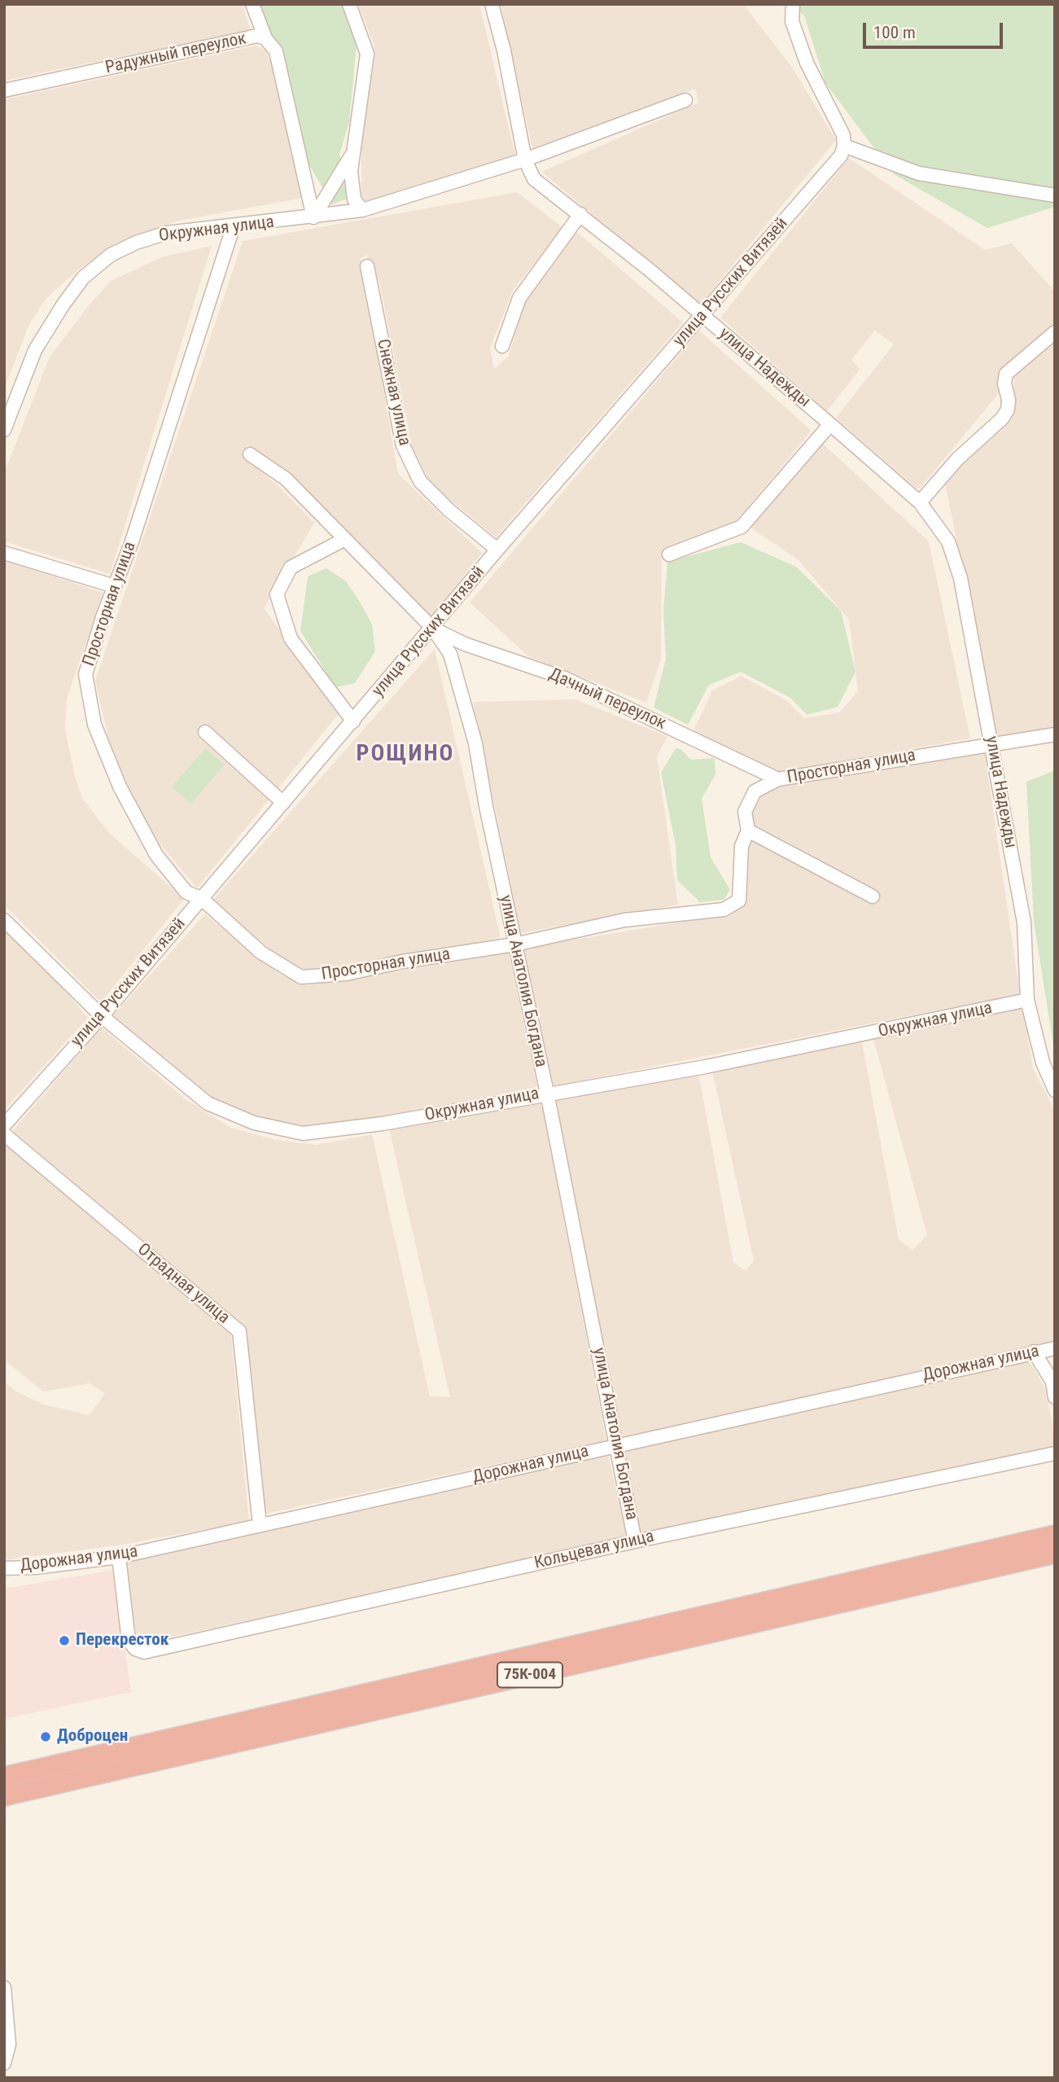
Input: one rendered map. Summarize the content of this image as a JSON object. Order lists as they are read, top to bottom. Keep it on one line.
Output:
{"streets":{"highway":["75К-004"],"street":["Радужный переулок","Окружная улица","улица Русских Витязей","улица Надежды","Снежная улица","Просторная улица","Дачный переулок","улица Анатолия Богдана","Отрадная улица","Дорожная улица","Кольцевая улица"]},"crossings":[["Радужный переулок","Окружная улица"],["Окружная улица","улица Русских Витязей"],["Окружная улица","улица Надежды"],["Окружная улица","Просторная улица"],["Окружная улица","улица Анатолия Богдана"],["улица Русских Витязей","улица Надежды"],["улица Русских Витязей","Снежная улица"],["улица Русских Витязей","Просторная улица"],["улица Русских Витязей","Дачный переулок"],["улица Русских Витязей","улица Анатолия Богдана"],["улица Надежды","Просторная улица"],["Просторная улица","Дачный переулок"],["Просторная улица","улица Анатолия Богдана"],["Дачный переулок","улица Анатолия Богдана"],["улица Анатолия Богдана","Дорожная улица"],["улица Анатолия Богдана","Кольцевая улица"],["Отрадная улица","Дорожная улица"],["Дорожная улица","Кольцевая улица"]],"districts":["РОЩИНО"],"places":["Перекресток","Доброцен"],"scale_bar":"100 m"}
